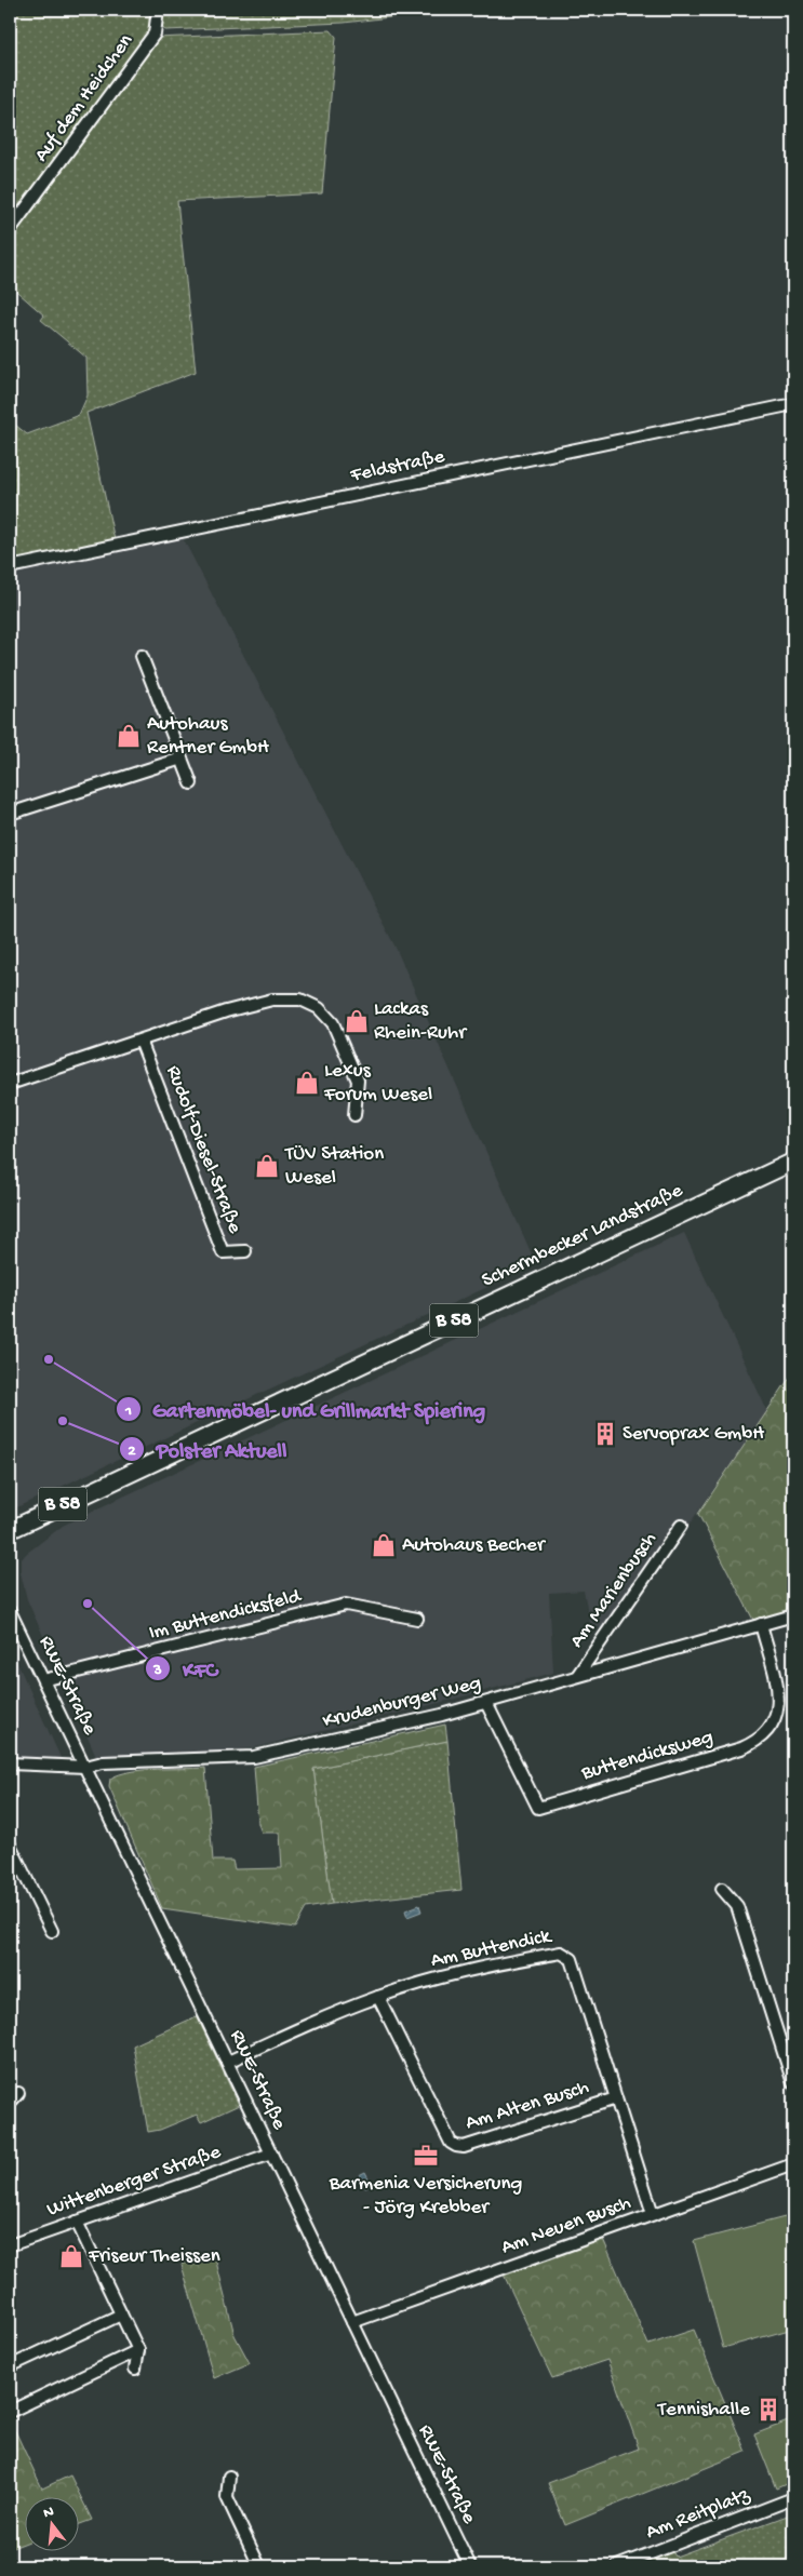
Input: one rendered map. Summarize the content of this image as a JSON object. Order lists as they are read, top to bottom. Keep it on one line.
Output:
{"streets":{"main road":["Schermbecker Landstraße","B 58"],"street":["Auf dem Heidchen","Feldstraße","Rudolf-Diesel-Straße","Am Marienbusch","Im Buttendicksfeld","RWE-Straße","Krudenburger Weg","Buttendicksweg","Am Buttendick","Am Alten Busch","Wittenberger Straße","Am Neuen Busch","Am Reitplatz"]},"crossings":[["Am Marienbusch","Krudenburger Weg"],["Im Buttendicksfeld","RWE-Straße"],["RWE-Straße","Krudenburger Weg"],["RWE-Straße","Am Buttendick"],["RWE-Straße","Wittenberger Straße"],["RWE-Straße","Am Neuen Busch"],["Krudenburger Weg","Buttendicksweg"],["Am Buttendick","Am Alten Busch"],["Am Buttendick","Am Neuen Busch"]],"places":{"shop":["Autohaus Rentner GmbH","Lackas Rhein-Ruhr","Lexus Forum Wesel","TÜV Station Wesel","Autohaus Becher","Friseur Theissen"],"other":["Gartenmöbel- und Grillmarkt Spiering","Polster Aktuell","KFC"],"building":["Servoprax GmbH","Tennishalle"],"office":["Barmenia Versicherung - Jörg Krebber"]},"north":"top"}
